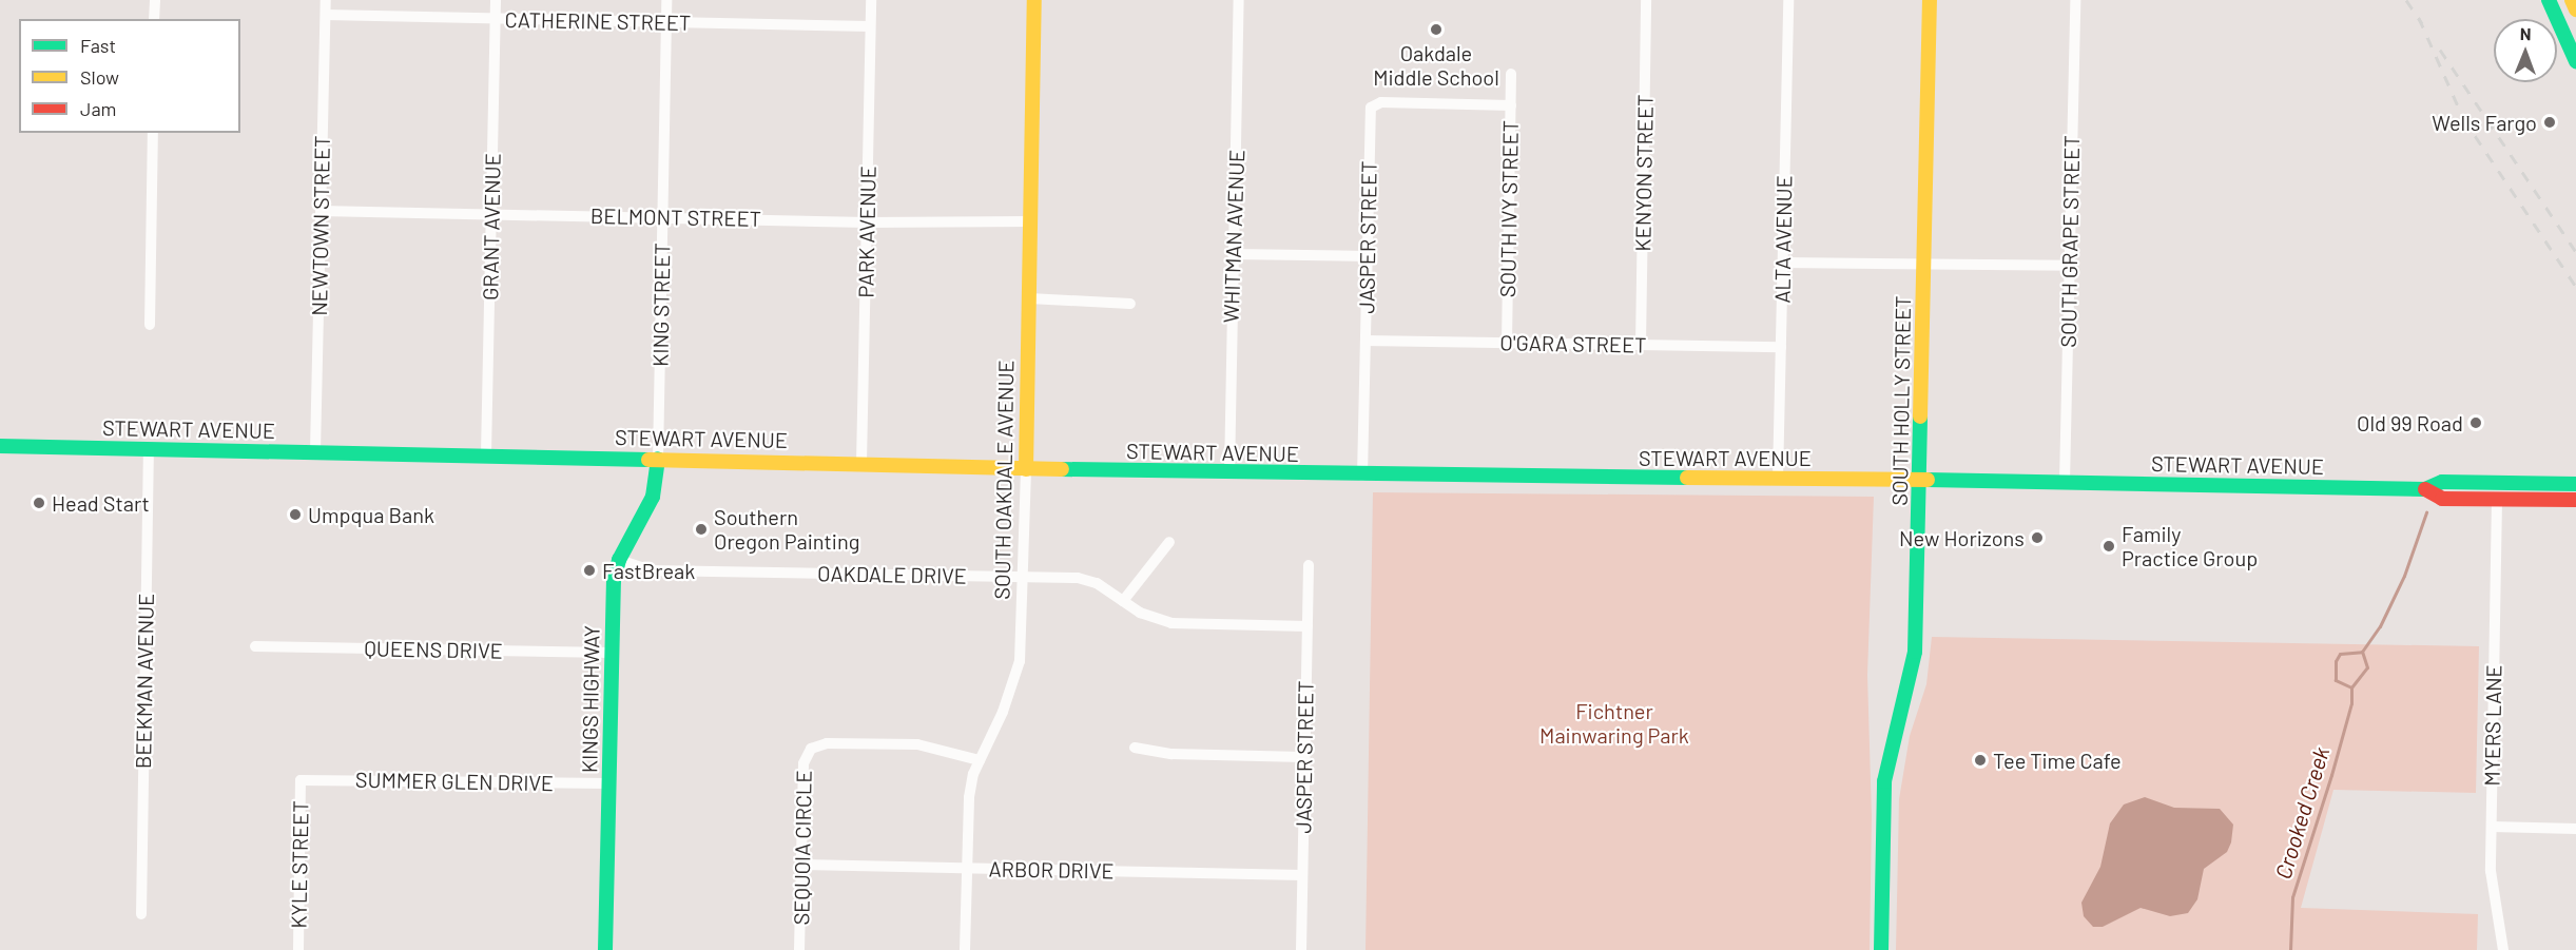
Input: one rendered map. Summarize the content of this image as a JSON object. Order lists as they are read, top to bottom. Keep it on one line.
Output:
{"streets":{"main road":["SOUTH HOLLY STREET","STEWART AVENUE","SOUTH OAKDALE AVENUE","KINGS HIGHWAY"],"street":["CATHERINE STREET","KENYON STREET","SOUTH IVY STREET","BELMONT STREET","NEWTOWN STREET","GRANT AVENUE","PARK AVENUE","WHITMAN AVENUE","JASPER STREET","ALTA AVENUE","SOUTH GRAPE STREET","KING STREET","O'GARA STREET","OAKDALE DRIVE","QUEENS DRIVE","BEEKMAN AVENUE","MYERS LANE","SUMMER GLEN DRIVE","SEQUOIA CIRCLE","KYLE STREET","ARBOR DRIVE"]},"crossings":[["CATHERINE STREET","NEWTOWN STREET"],["CATHERINE STREET","GRANT AVENUE"],["CATHERINE STREET","PARK AVENUE"],["CATHERINE STREET","KING STREET"],["KENYON STREET","O'GARA STREET"],["SOUTH IVY STREET","JASPER STREET"],["SOUTH IVY STREET","O'GARA STREET"],["BELMONT STREET","NEWTOWN STREET"],["BELMONT STREET","GRANT AVENUE"],["BELMONT STREET","PARK AVENUE"],["BELMONT STREET","KING STREET"],["BELMONT STREET","SOUTH OAKDALE AVENUE"],["NEWTOWN STREET","STEWART AVENUE"],["GRANT AVENUE","STEWART AVENUE"],["PARK AVENUE","STEWART AVENUE"],["WHITMAN AVENUE","STEWART AVENUE"],["JASPER STREET","O'GARA STREET"],["JASPER STREET","STEWART AVENUE"],["JASPER STREET","OAKDALE DRIVE"],["JASPER STREET","ARBOR DRIVE"],["ALTA AVENUE","O'GARA STREET"],["ALTA AVENUE","STEWART AVENUE"],["SOUTH GRAPE STREET","STEWART AVENUE"],["KING STREET","STEWART AVENUE"],["KING STREET","KINGS HIGHWAY"],["SOUTH HOLLY STREET","STEWART AVENUE"],["STEWART AVENUE","SOUTH OAKDALE AVENUE"],["STEWART AVENUE","BEEKMAN AVENUE"],["STEWART AVENUE","KINGS HIGHWAY"],["STEWART AVENUE","MYERS LANE"],["SOUTH OAKDALE AVENUE","OAKDALE DRIVE"],["SOUTH OAKDALE AVENUE","SEQUOIA CIRCLE"],["SOUTH OAKDALE AVENUE","ARBOR DRIVE"],["OAKDALE DRIVE","KINGS HIGHWAY"],["QUEENS DRIVE","KINGS HIGHWAY"],["KINGS HIGHWAY","SUMMER GLEN DRIVE"],["SUMMER GLEN DRIVE","KYLE STREET"],["SEQUOIA CIRCLE","ARBOR DRIVE"]],"water":["Crooked Creek"],"parks":["Fichtner Mainwaring Park"],"places":["Oakdale Middle School","Wells Fargo","Old 99 Road","Head Start","Umpqua Bank","Southern Oregon Painting","New Horizons","Family Practice Group","FastBreak","Tee Time Cafe"],"legend":["Fast","Slow","Jam"],"north":"top"}
